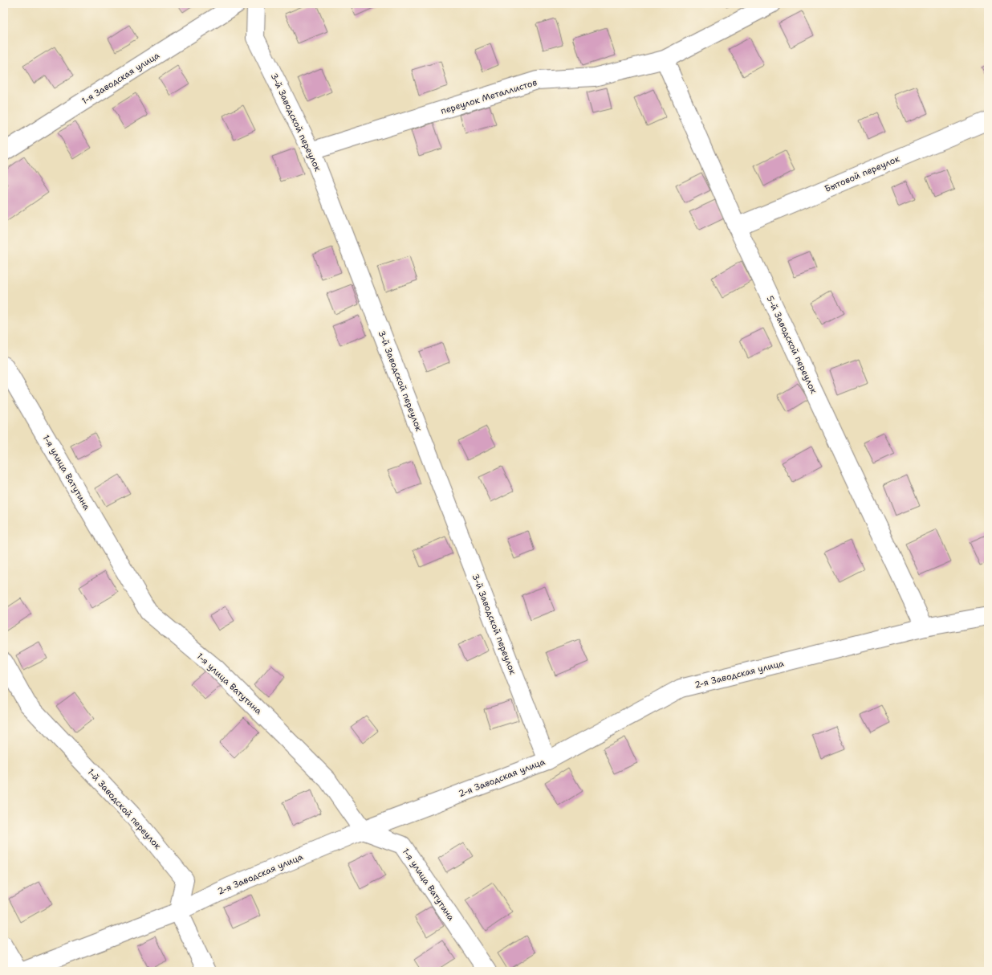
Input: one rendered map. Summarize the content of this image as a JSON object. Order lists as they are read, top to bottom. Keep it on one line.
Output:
{"streets":{"street":["1-я Заводская улица","переулок Металлистов","3-й Заводской переулок","Бытовой переулок","5-й Заводской переулок","1-я улица Ватутина","2-я Заводская улица","1-й Заводской переулок"]},"crossings":[["переулок Металлистов","3-й Заводской переулок"],["переулок Металлистов","5-й Заводской переулок"],["3-й Заводской переулок","2-я Заводская улица"],["Бытовой переулок","5-й Заводской переулок"],["5-й Заводской переулок","2-я Заводская улица"],["1-я улица Ватутина","2-я Заводская улица"],["2-я Заводская улица","1-й Заводской переулок"]]}
